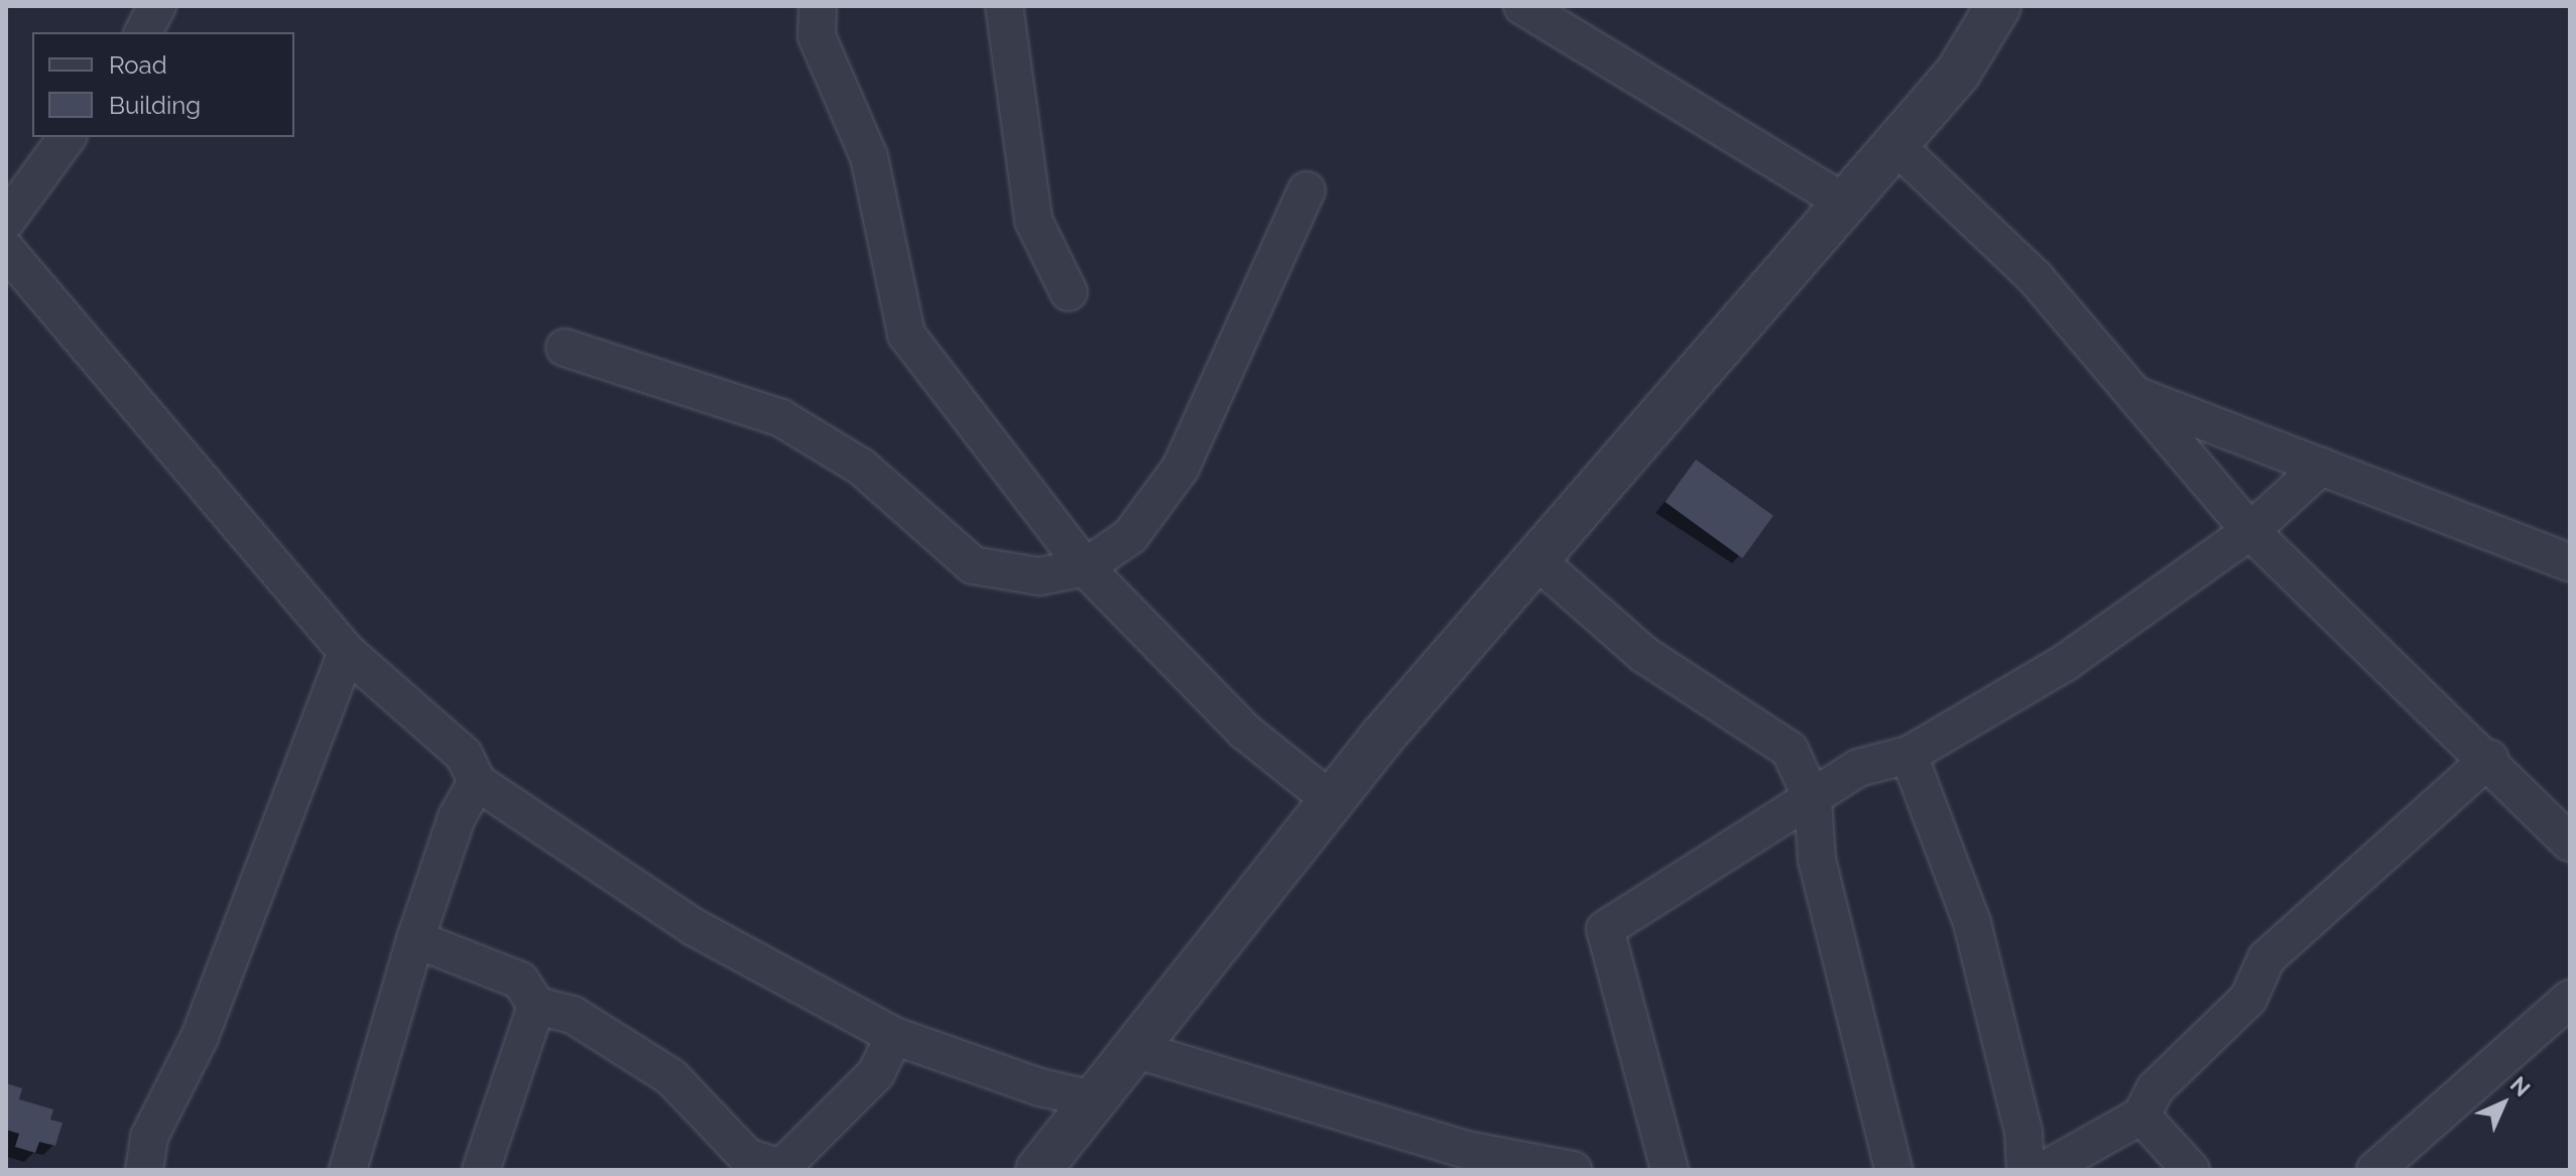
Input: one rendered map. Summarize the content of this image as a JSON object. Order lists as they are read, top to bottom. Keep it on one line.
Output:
{"legend":["Road","Building"],"north":"top right"}
